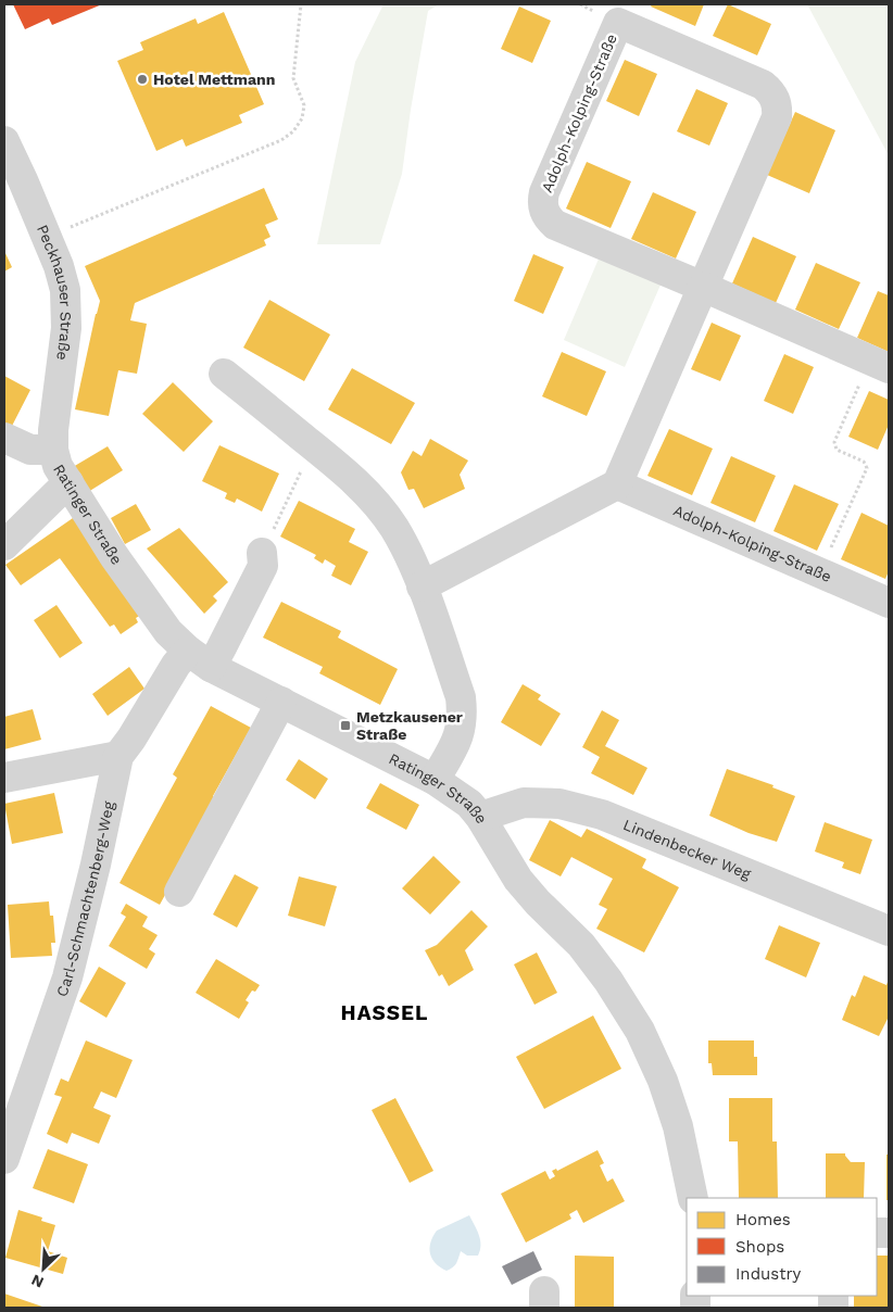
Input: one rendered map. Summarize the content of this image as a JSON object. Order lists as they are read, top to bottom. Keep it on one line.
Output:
{"streets":{"street":["Adolph-Kolping-Straße","Peckhauser Straße","Ratinger Straße","Lindenbecker Weg","Carl-Schmachtenberg-Weg"]},"crossings":[["Peckhauser Straße","Ratinger Straße"],["Ratinger Straße","Lindenbecker Weg"],["Ratinger Straße","Carl-Schmachtenberg-Weg"]],"districts":["HASSEL"],"places":{"other":["Hotel Mettmann"],"transit":["Metzkausener Straße"]},"legend":["Homes","Shops","Industry"],"north":"bottom left"}
